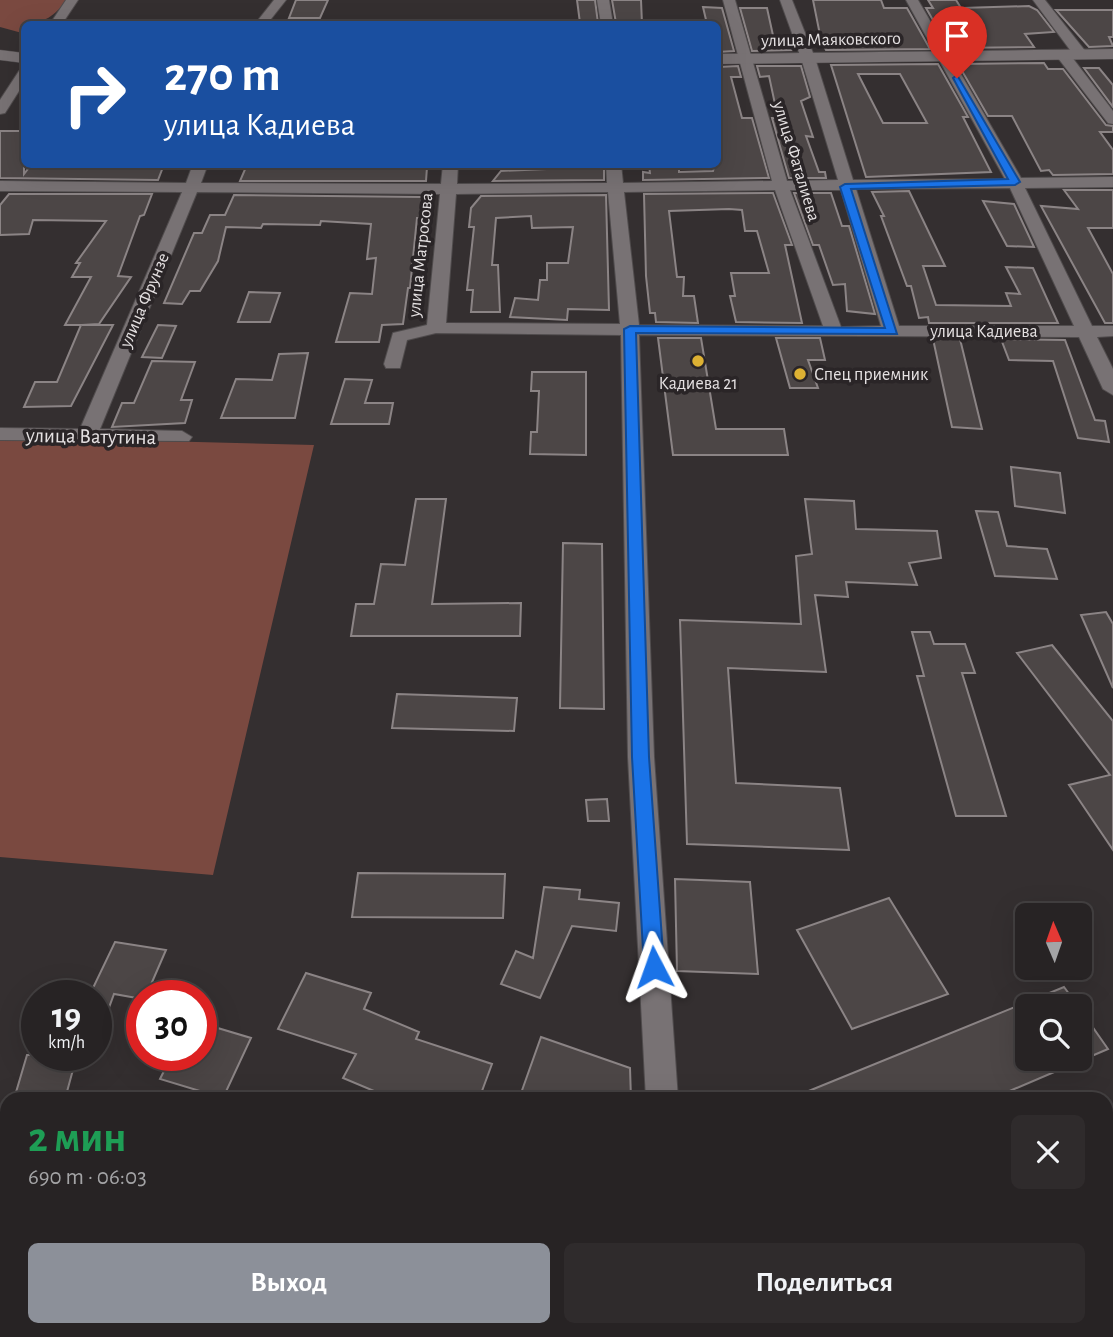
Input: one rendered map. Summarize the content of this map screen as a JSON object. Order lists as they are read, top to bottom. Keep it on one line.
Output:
{"streets":{"street":["улица Маяковского","улица Фаталиева","улица Матросова","улица Фрунзе","улица Кадиева","улица Ватутина"]},"crossings":[["улица Маяковского","улица Фаталиева"],["улица Фаталиева","улица Кадиева"],["улица Матросова","улица Кадиева"],["улица Фрунзе","улица Ватутина"]],"places":["Кадиева 21","Спец приемник"],"north":"top","page":{"turn":["270 m","улица Кадиева"],"speed":"19 km/h","limit":"30","heading":["2 мин","690 m · 06:03"],"buttons":["Выход","Поделиться"]}}
